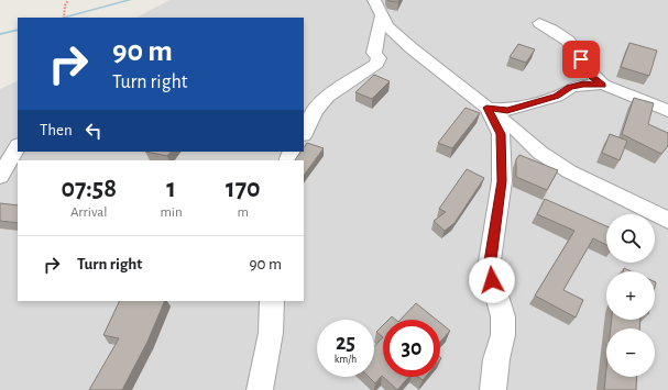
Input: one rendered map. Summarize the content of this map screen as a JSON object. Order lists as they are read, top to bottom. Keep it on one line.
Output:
{"page":{"turn":["90 m","Turn right"],"then":"Then","eta":["07:58","Arrival","1","min","170","m"],"map_buttons":["+","−"],"list":[{"name":"Turn right","value":"90 m"}],"speed":"25 km/h","limit":"30"}}
